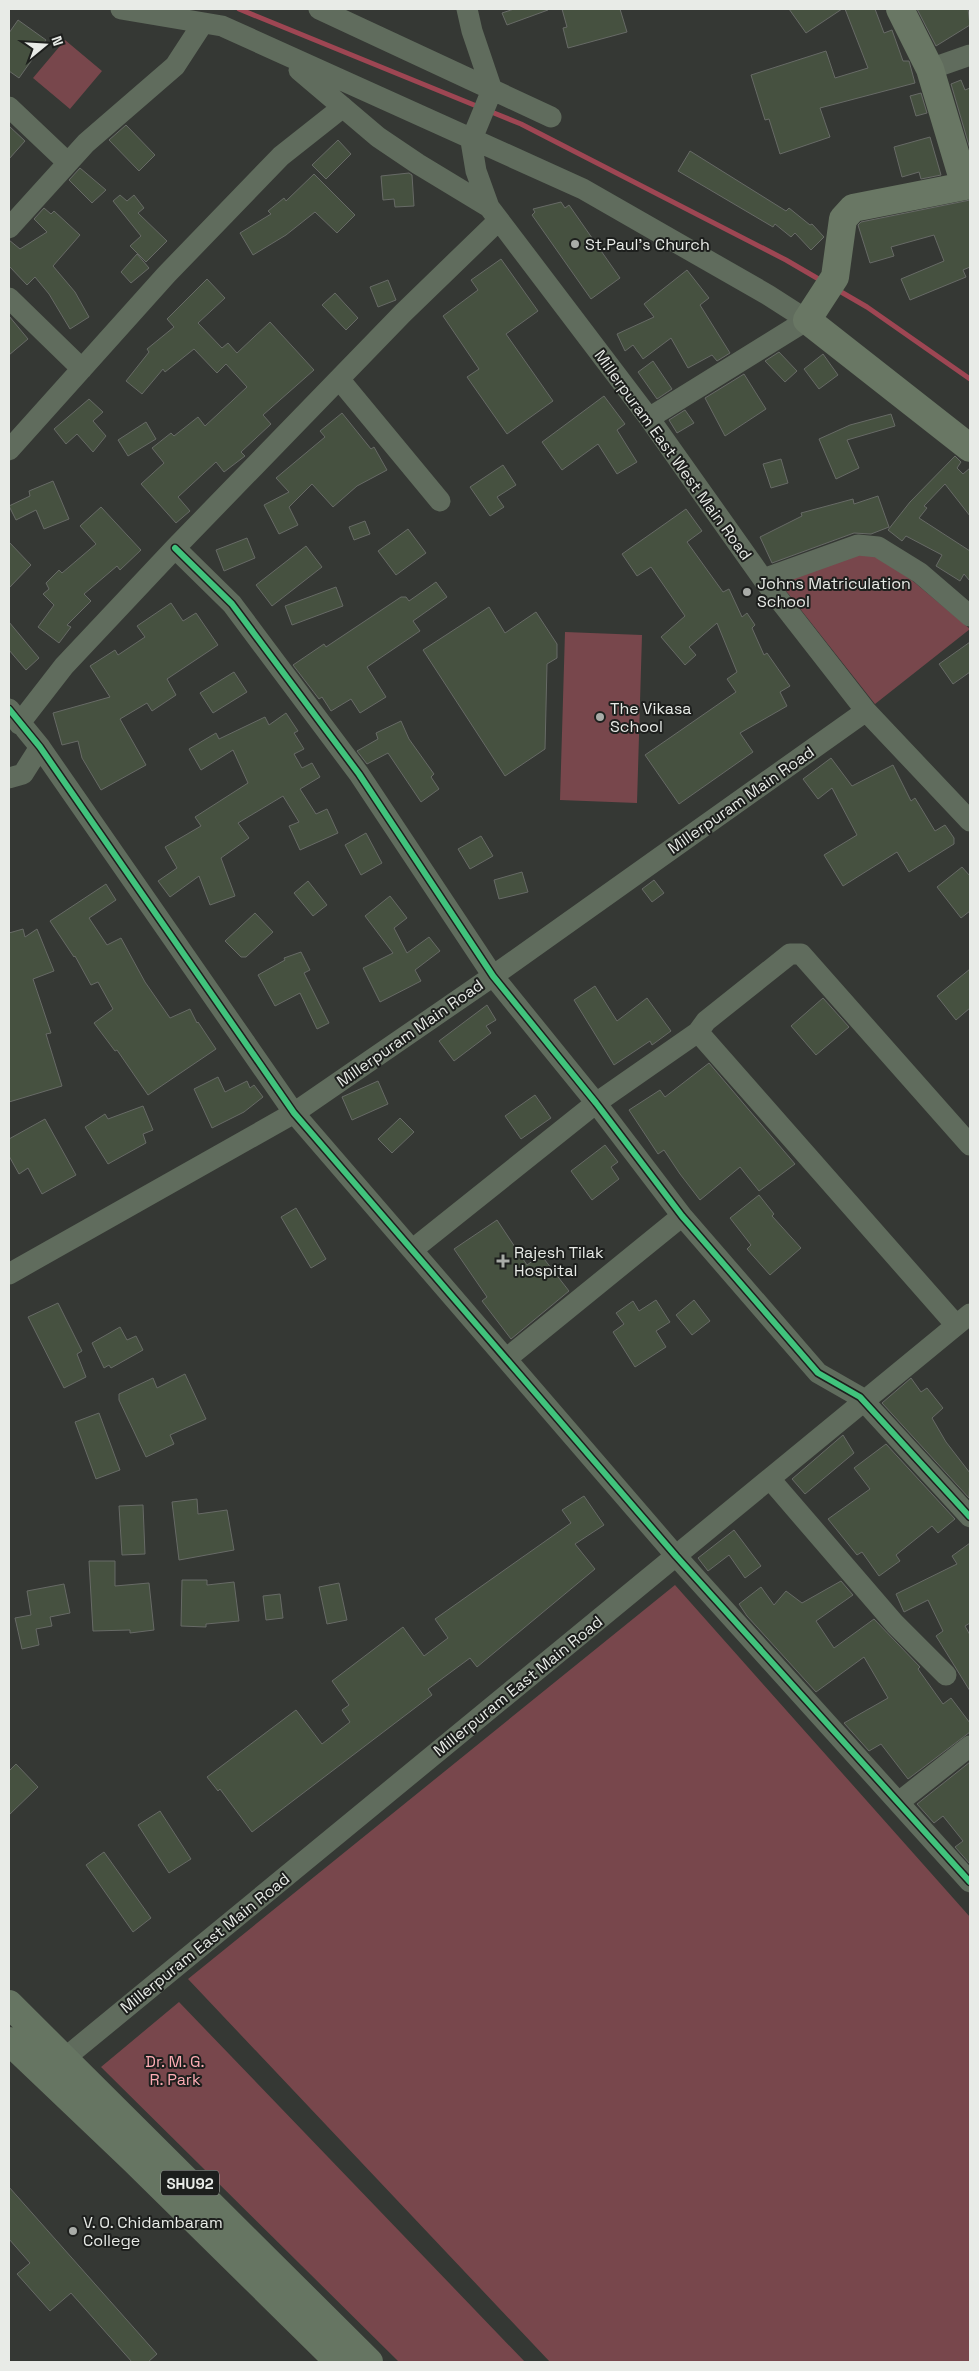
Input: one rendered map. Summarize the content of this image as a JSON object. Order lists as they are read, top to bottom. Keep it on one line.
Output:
{"streets":{"main road":["SHU92"],"street":["Millerpuram East West Main Road","Millerpuram Main Road","Millerpuram East Main Road"]},"crossings":[["Millerpuram East West Main Road","Millerpuram Main Road"],["Millerpuram East Main Road","SHU92"]],"parks":["Dr. M. G. R. Park"],"places":{"other":["St.Paul's Church","Johns Matriculation School","The Vikasa School","V. O. Chidambaram College"],"health":["Rajesh Tilak Hospital"]},"north":"right"}
